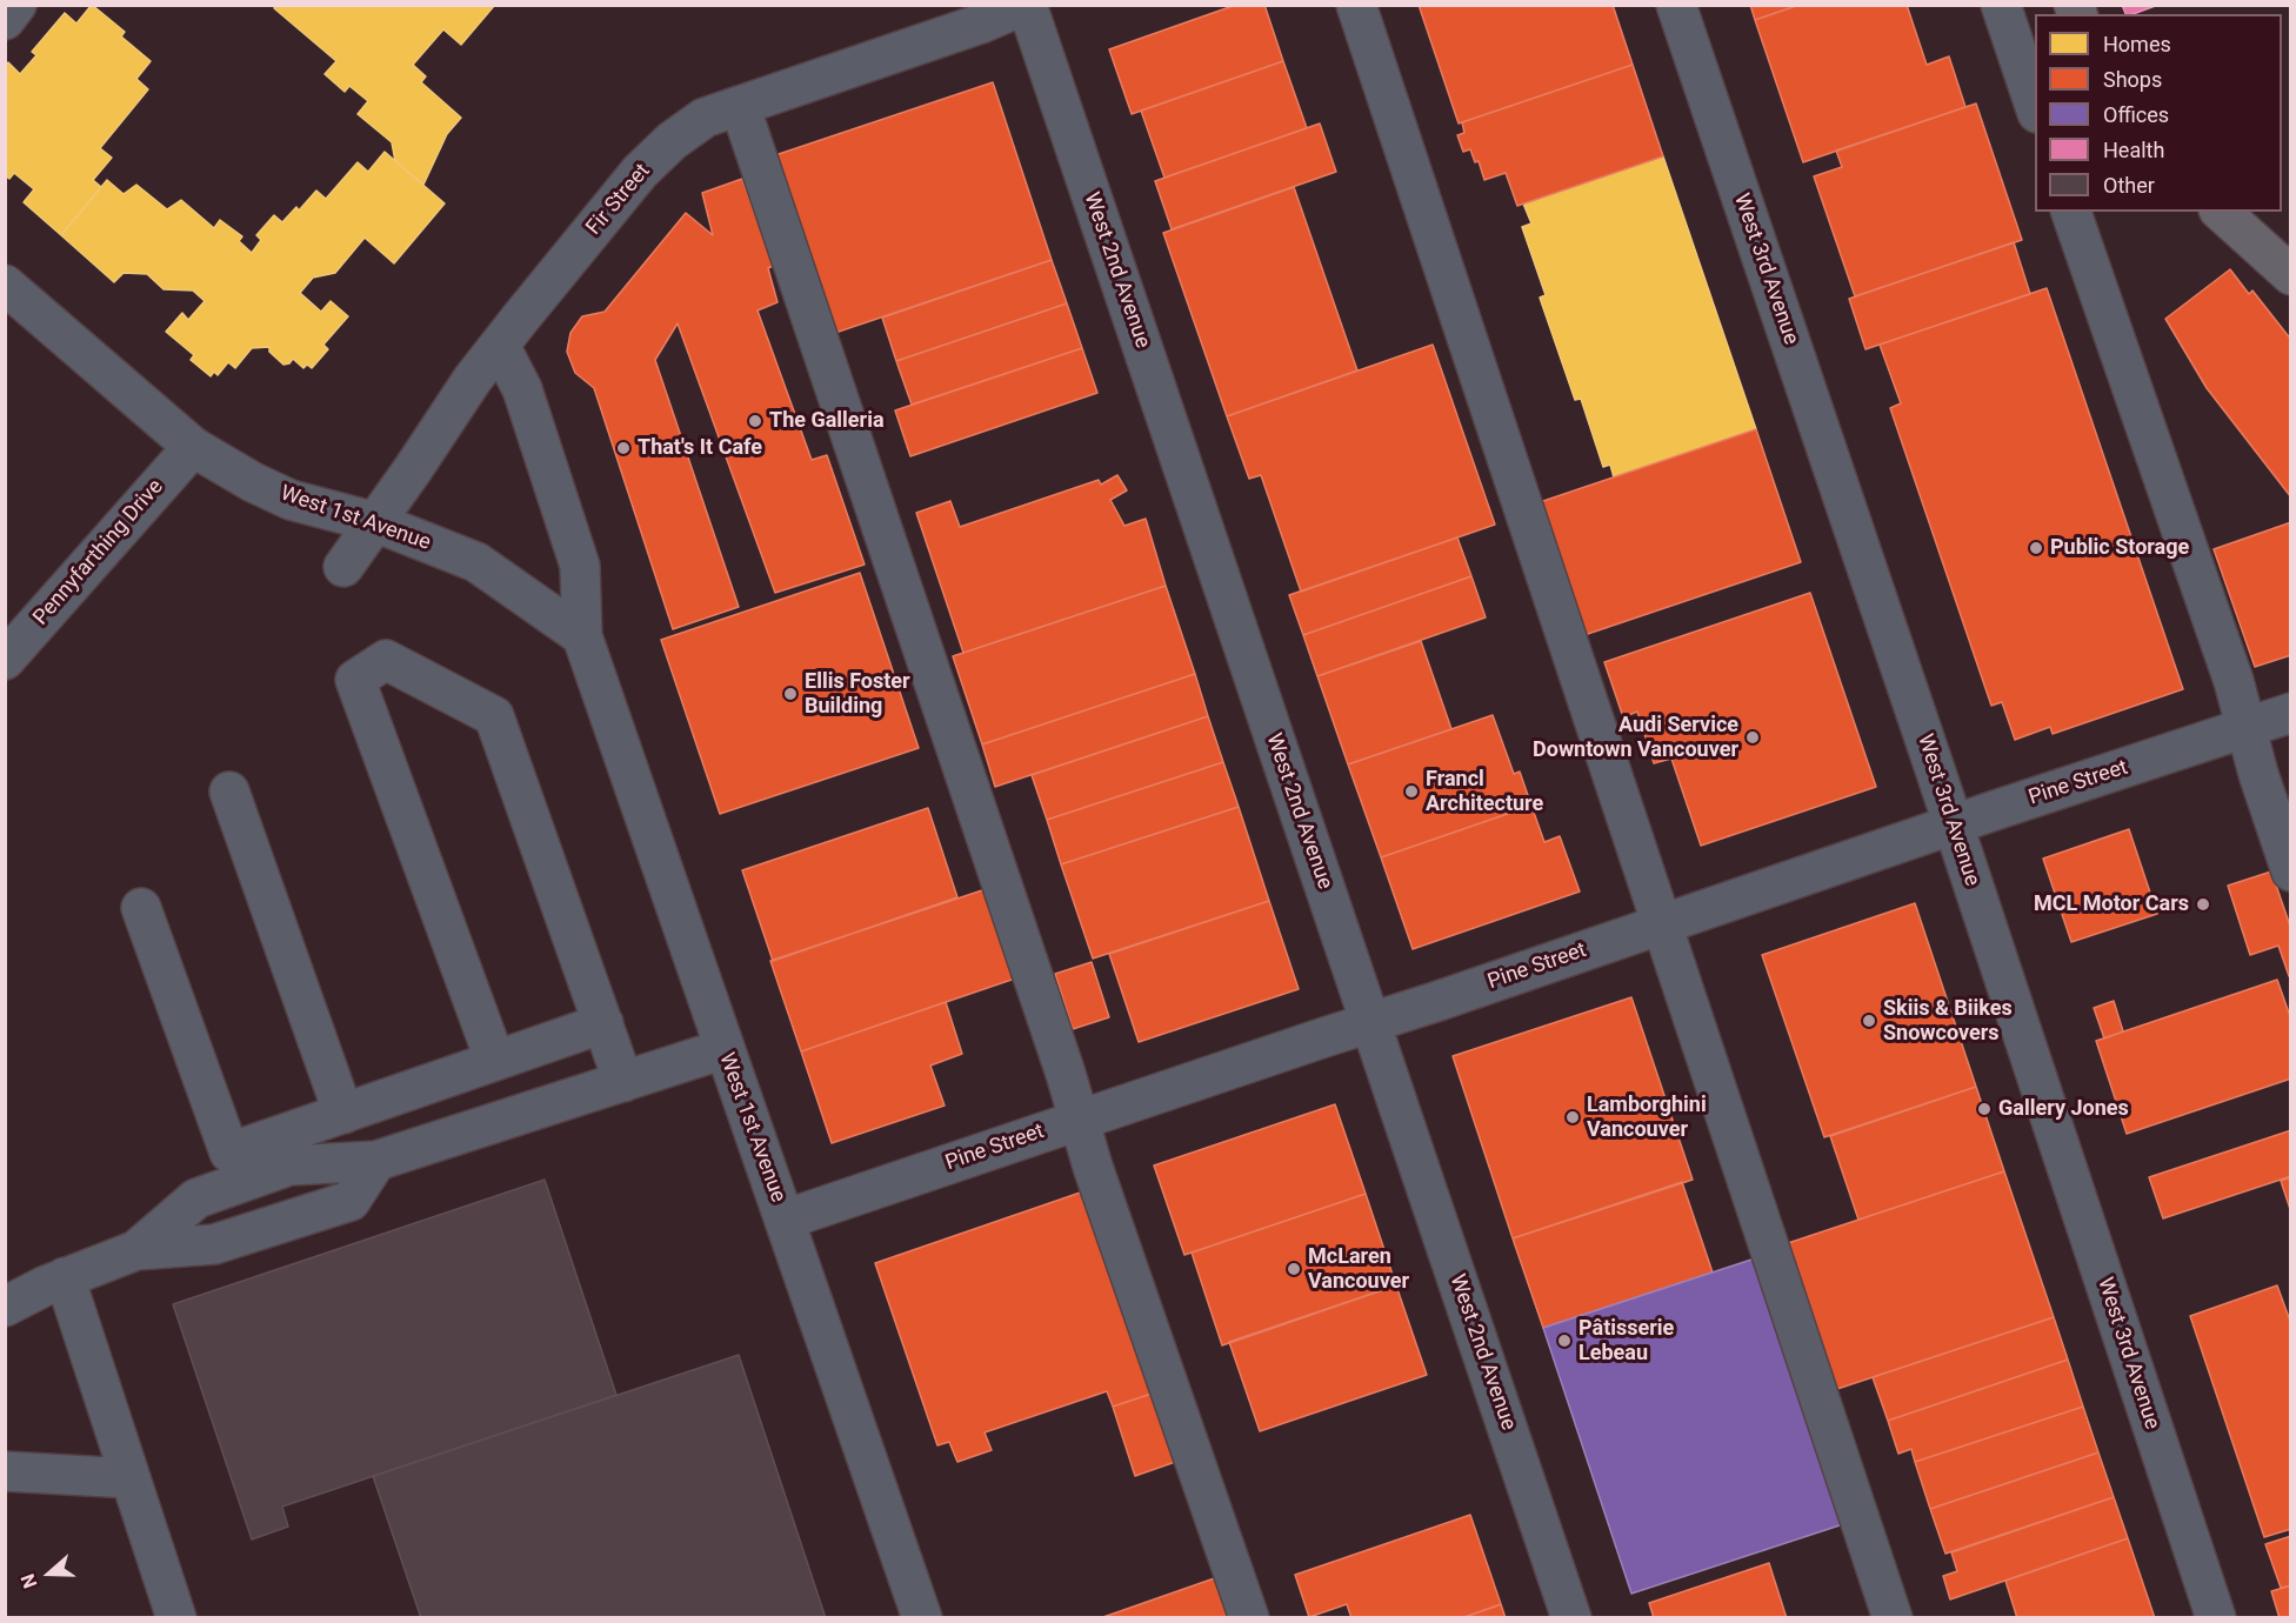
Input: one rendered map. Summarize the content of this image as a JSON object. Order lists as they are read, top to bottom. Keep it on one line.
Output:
{"streets":{"street":["Fir Street","West 3rd Avenue","West 2nd Avenue","West 1st Avenue","Pennyfarthing Drive","Pine Street"]},"crossings":[["Fir Street","West 2nd Avenue"],["Fir Street","West 1st Avenue"],["West 3rd Avenue","Pine Street"],["West 2nd Avenue","Pine Street"],["West 1st Avenue","Pennyfarthing Drive"],["West 1st Avenue","Pine Street"]],"places":["The Galleria","That's It Cafe","Public Storage","Ellis Foster Building","Audi Service Downtown Vancouver","Francl Architecture","MCL Motor Cars","Skiis & Biikes Snowcovers","Gallery Jones","Lamborghini Vancouver","McLaren Vancouver","Pâtisserie Lebeau"],"legend":["Homes","Shops","Offices","Health","Other"],"north":"left"}
